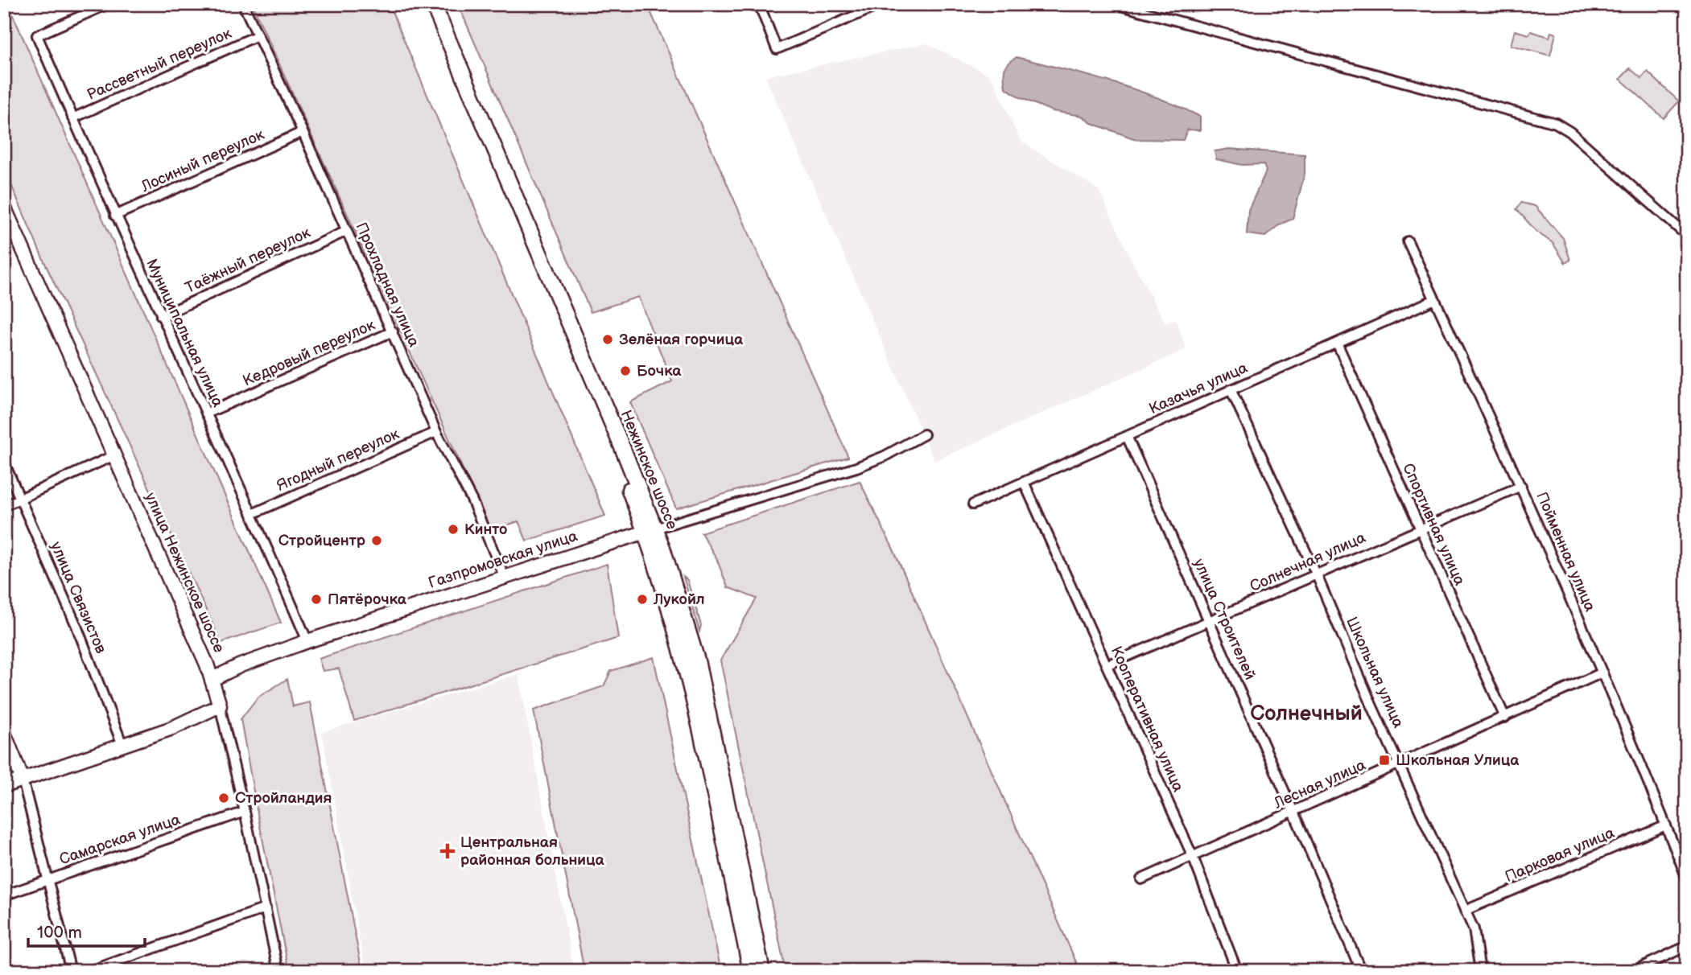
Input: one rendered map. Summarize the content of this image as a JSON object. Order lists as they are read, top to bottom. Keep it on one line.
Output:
{"streets":{"main road":["Нежинское шоссе","Газпромовская улица","улица Нежинское шоссе"],"street":["Рассветный переулок","Лосиный переулок","Таёжный переулок","Прохладная улица","Муниципальная улица","Кедровый переулок","Казачья улица","Ягодный переулок","Спортивная улица","Пойменная улица","Солнечная улица","улица Связистов","улица Строителей","Школьная улица","Кооперативная улица","Лесная улица","Самарская улица","Парковая улица"]},"crossings":[["Рассветный переулок","Прохладная улица"],["Рассветный переулок","Муниципальная улица"],["Лосиный переулок","Прохладная улица"],["Лосиный переулок","Муниципальная улица"],["Таёжный переулок","Прохладная улица"],["Таёжный переулок","Муниципальная улица"],["Прохладная улица","Кедровый переулок"],["Прохладная улица","Ягодный переулок"],["Прохладная улица","Газпромовская улица"],["Муниципальная улица","Кедровый переулок"],["Муниципальная улица","Ягодный переулок"],["Муниципальная улица","Газпромовская улица"],["Казачья улица","Спортивная улица"],["Казачья улица","Пойменная улица"],["Казачья улица","улица Строителей"],["Казачья улица","Школьная улица"],["Казачья улица","Кооперативная улица"],["Нежинское шоссе","Газпромовская улица"],["Спортивная улица","Солнечная улица"],["Спортивная улица","Лесная улица"],["Пойменная улица","Солнечная улица"],["Пойменная улица","Лесная улица"],["Пойменная улица","Парковая улица"],["Газпромовская улица","улица Нежинское шоссе"],["Солнечная улица","улица Строителей"],["Солнечная улица","Школьная улица"],["Солнечная улица","Кооперативная улица"],["улица Нежинское шоссе","Самарская улица"],["улица Строителей","Лесная улица"],["Школьная улица","Лесная улица"],["Школьная улица","Парковая улица"],["Кооперативная улица","Лесная улица"]],"districts":["Солнечный"],"places":{"other":["Зелёная горчица","Бочка","Кинто","Стройцентр","Пятёрочка","Лукойл","Стройландия"],"transit":["Школьная Улица"],"health":["Центральная районная больница"]},"scale_bar":"100 m"}
